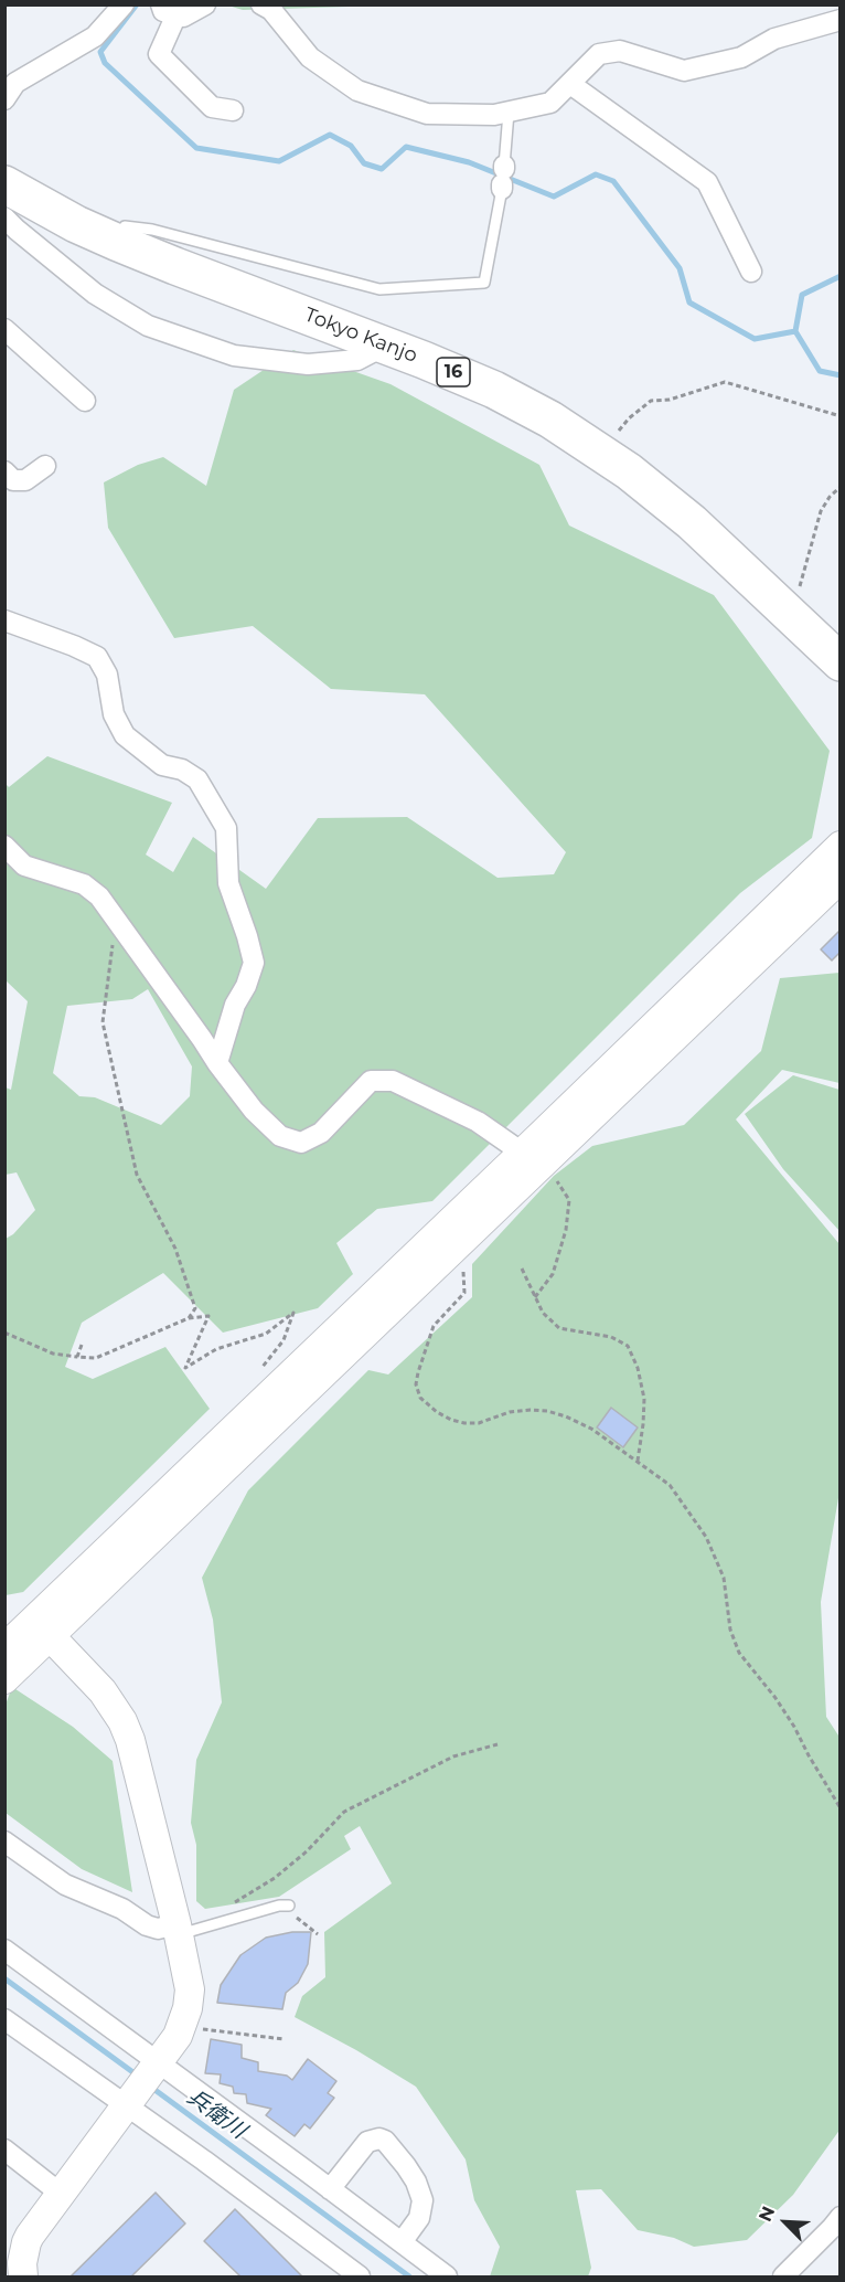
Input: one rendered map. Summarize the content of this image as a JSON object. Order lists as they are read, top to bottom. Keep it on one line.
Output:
{"streets":{"highway":["Tokyo Kanjo","16"]},"water":["兵衛川"],"north":"top left"}
